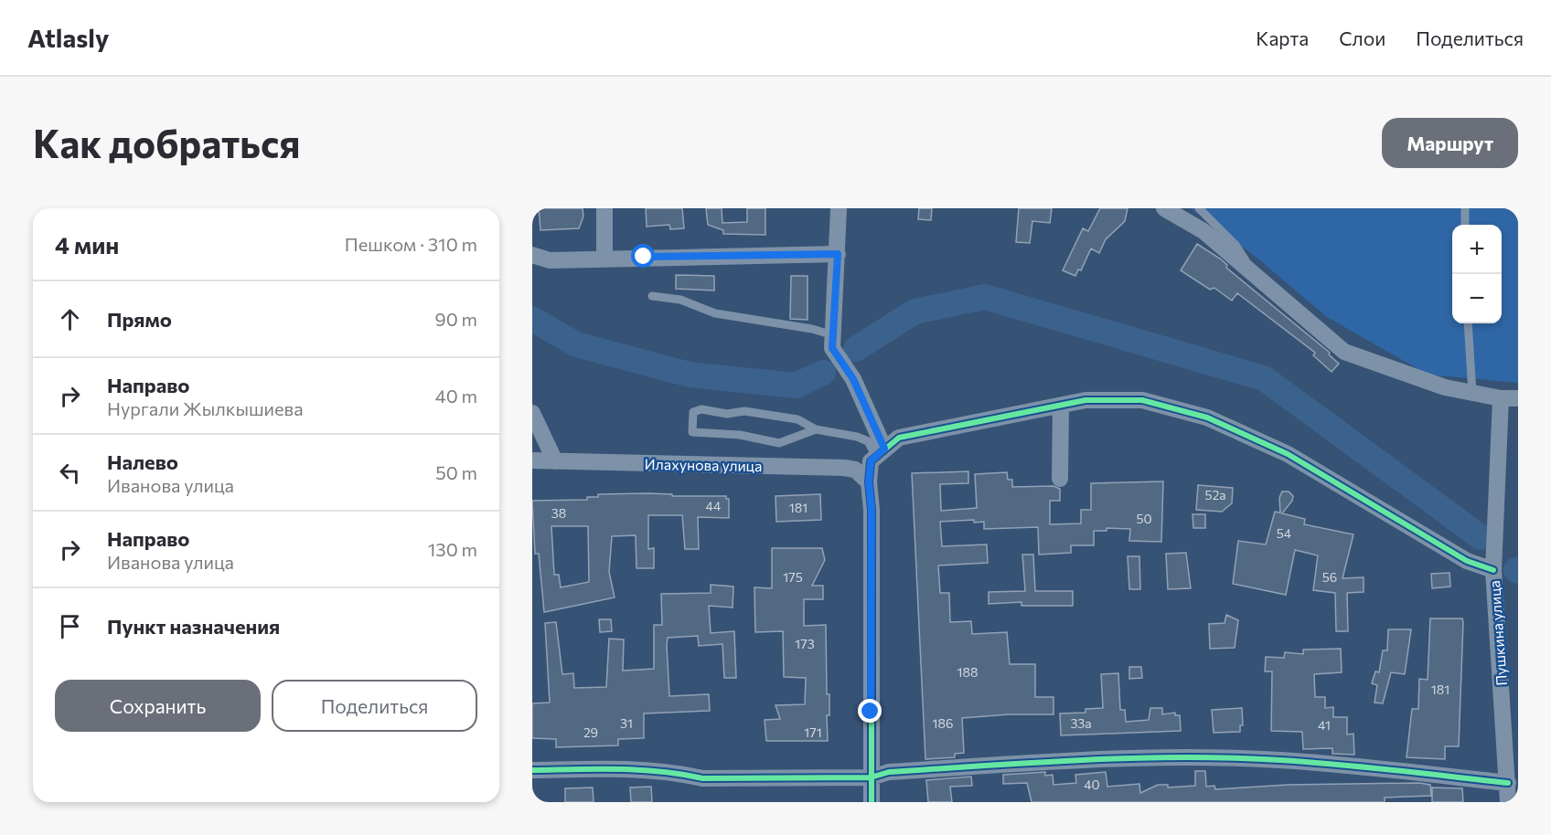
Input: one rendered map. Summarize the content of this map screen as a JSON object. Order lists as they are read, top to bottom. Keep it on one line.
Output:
{"streets":{"street":["Илахунова улица","Пушкина улица"]},"house_numbers":["52а","44","181","38","50","54","175","56","173","188","181","31","186","33а","41","29","171","40"],"page":{"header":"Atlasly","nav":["Карта","Слои","Поделиться"],"buttons":["Маршрут",["Сохранить","Поделиться"]],"title":"Как добраться","heading":["4 мин","Пешком · 310 m"],"map_buttons":["+","−"],"list":[["Прямо","90 m"],["Направо","Нургали Жылкышиева","40 m"],["Налево","Иванова улица","50 m"],["Направо","Иванова улица","130 m"],"Пункт назначения"]}}
